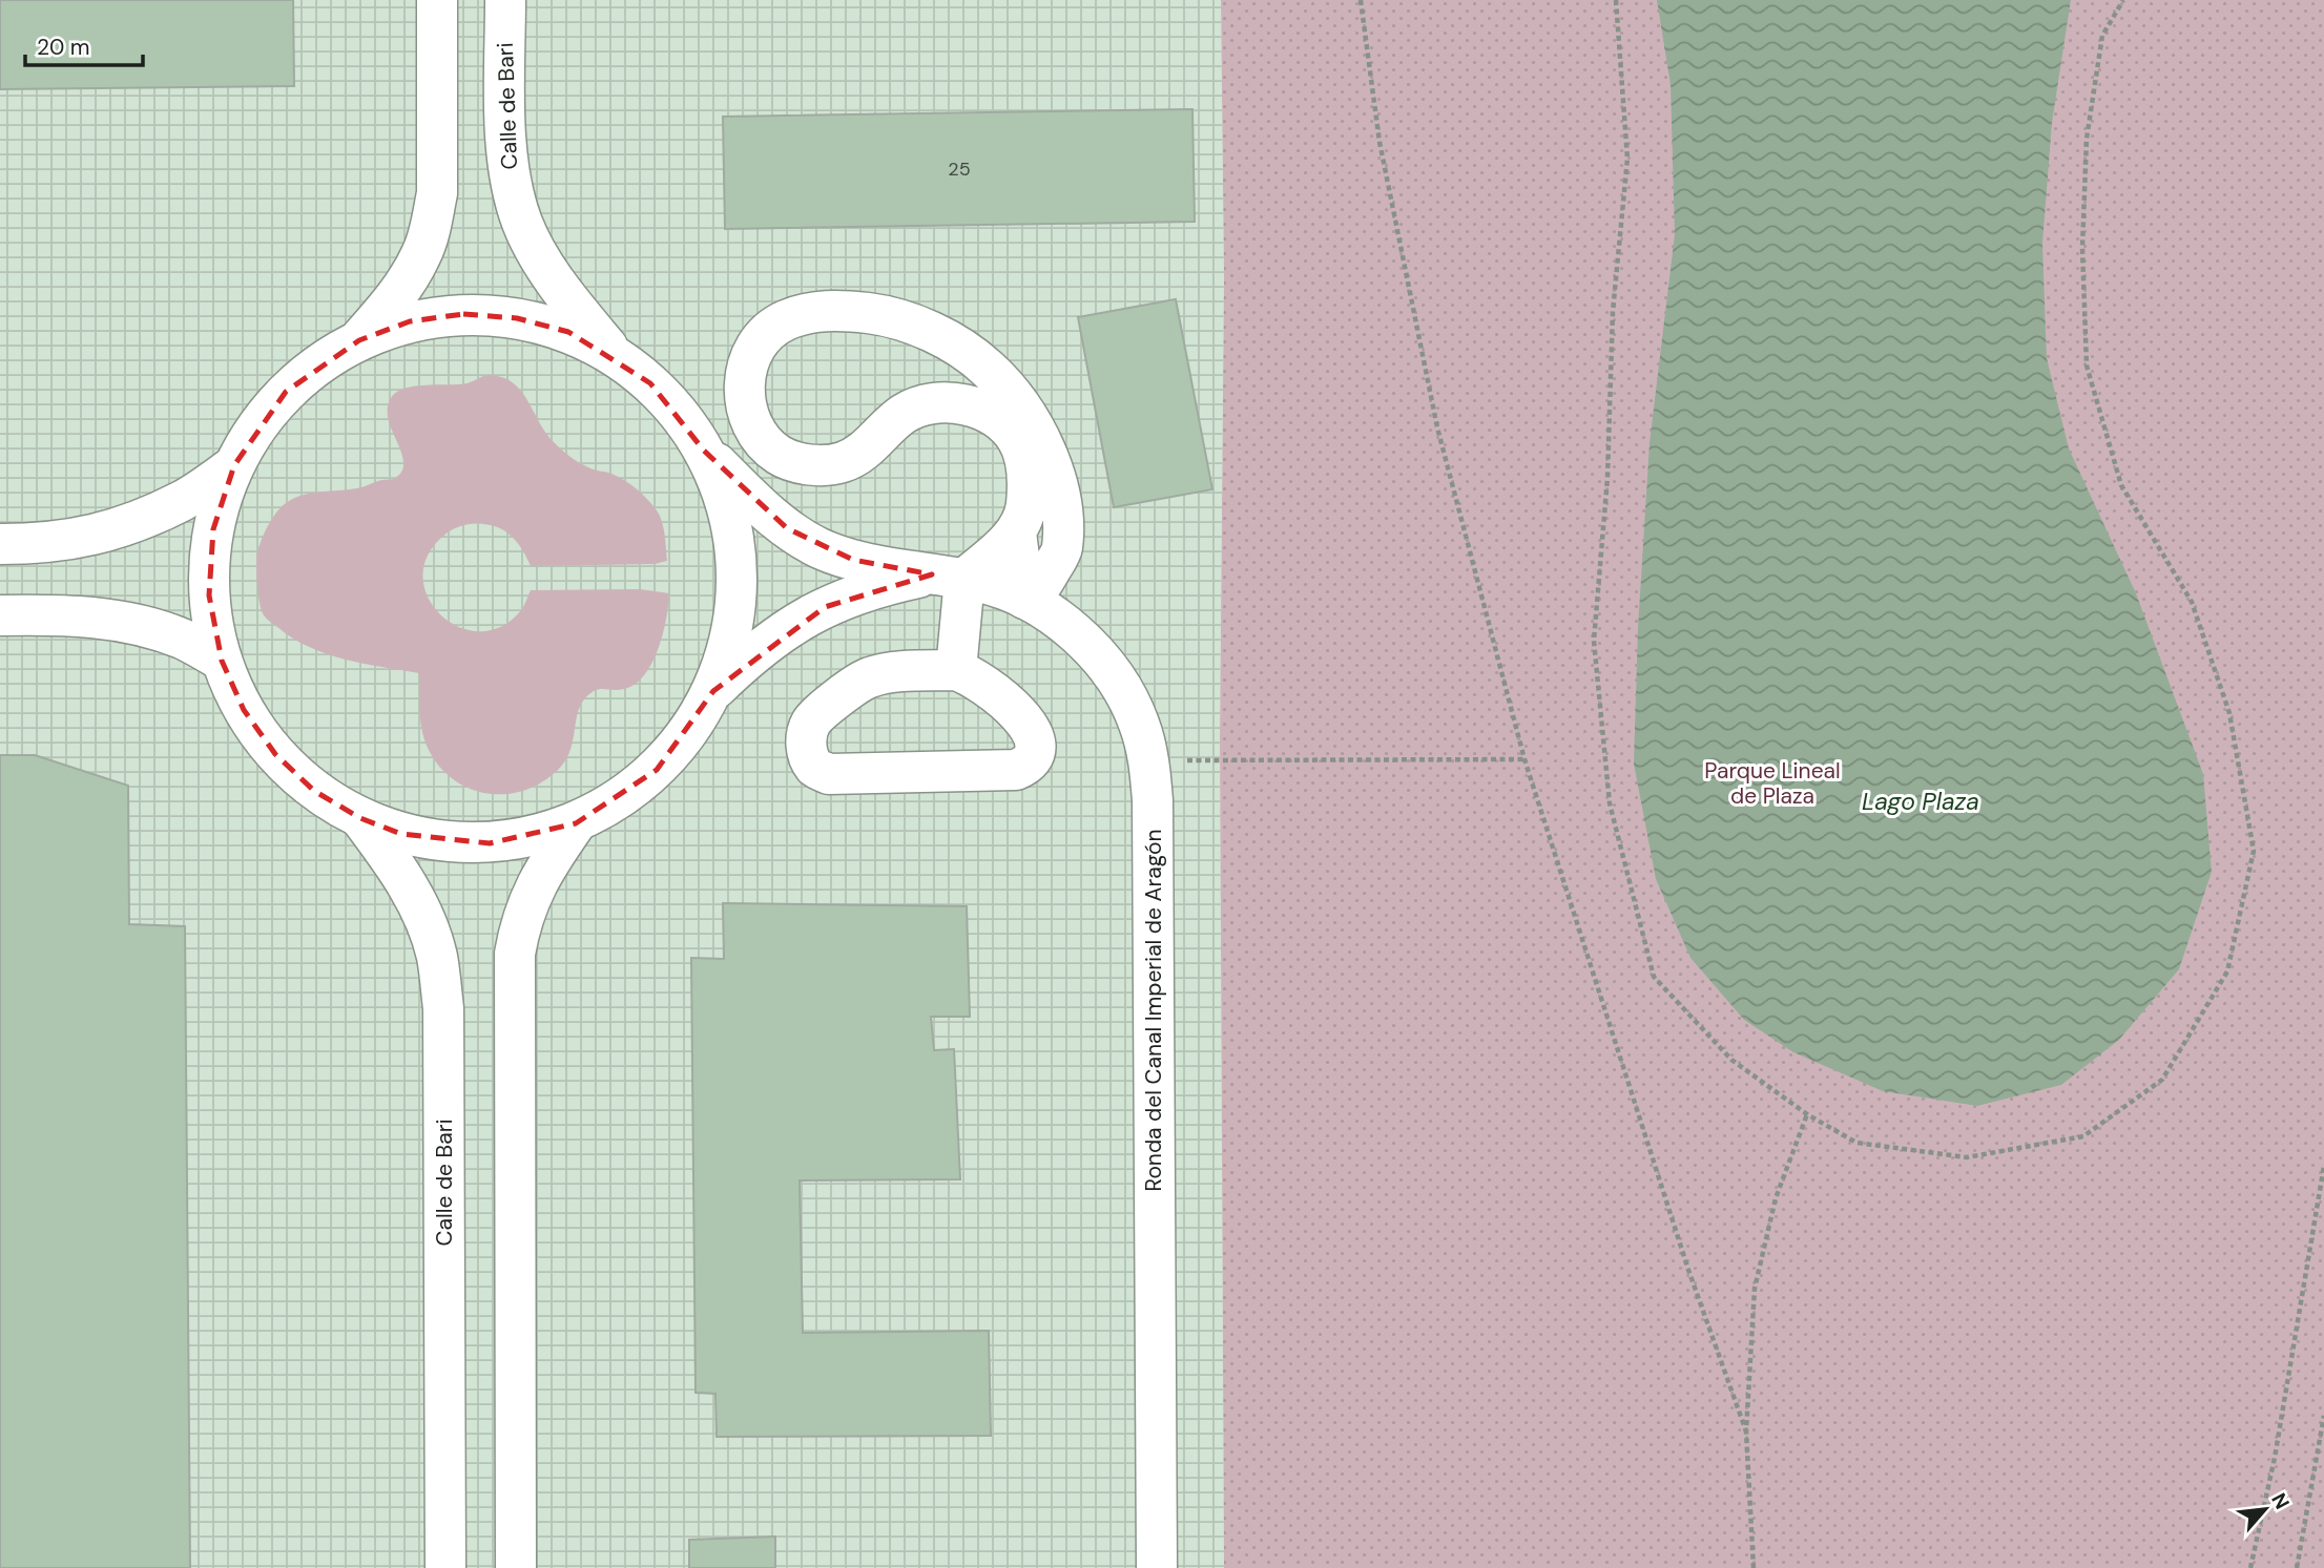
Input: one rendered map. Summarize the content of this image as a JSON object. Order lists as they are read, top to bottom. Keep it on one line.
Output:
{"streets":{"street":["Calle de Bari","Ronda del Canal Imperial de Aragón"]},"water":["Lago Plaza"],"parks":["Parque Lineal de Plaza"],"house_numbers":["25"],"scale_bar":"20 m","north":"top right"}
